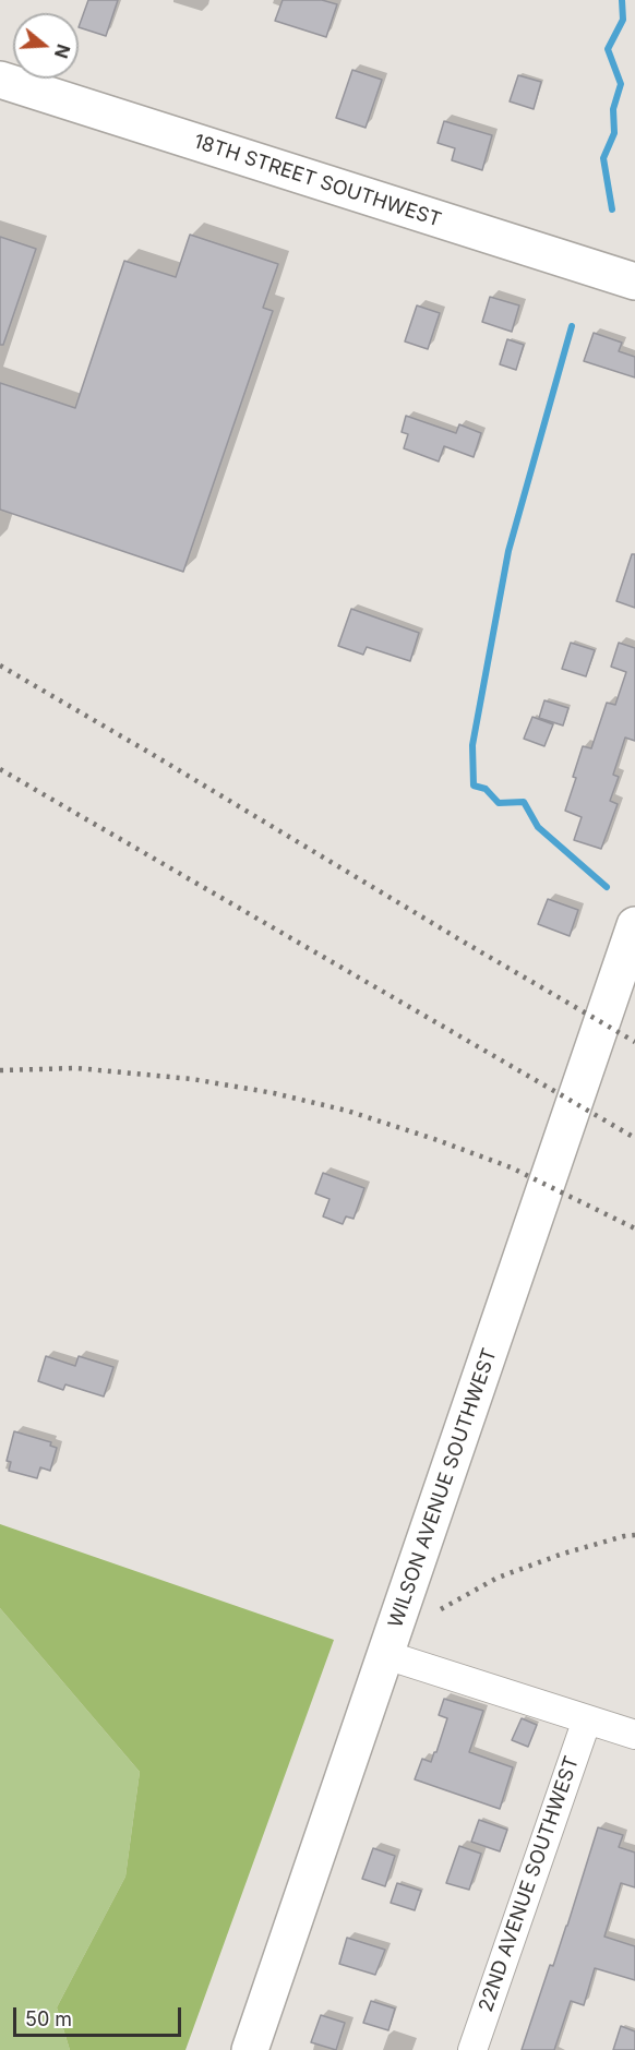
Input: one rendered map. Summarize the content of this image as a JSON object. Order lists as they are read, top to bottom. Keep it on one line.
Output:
{"streets":{"main road":["18TH STREET SOUTHWEST","WILSON AVENUE SOUTHWEST"],"street":["22ND AVENUE SOUTHWEST"]},"scale_bar":"50 m","north":"right"}
